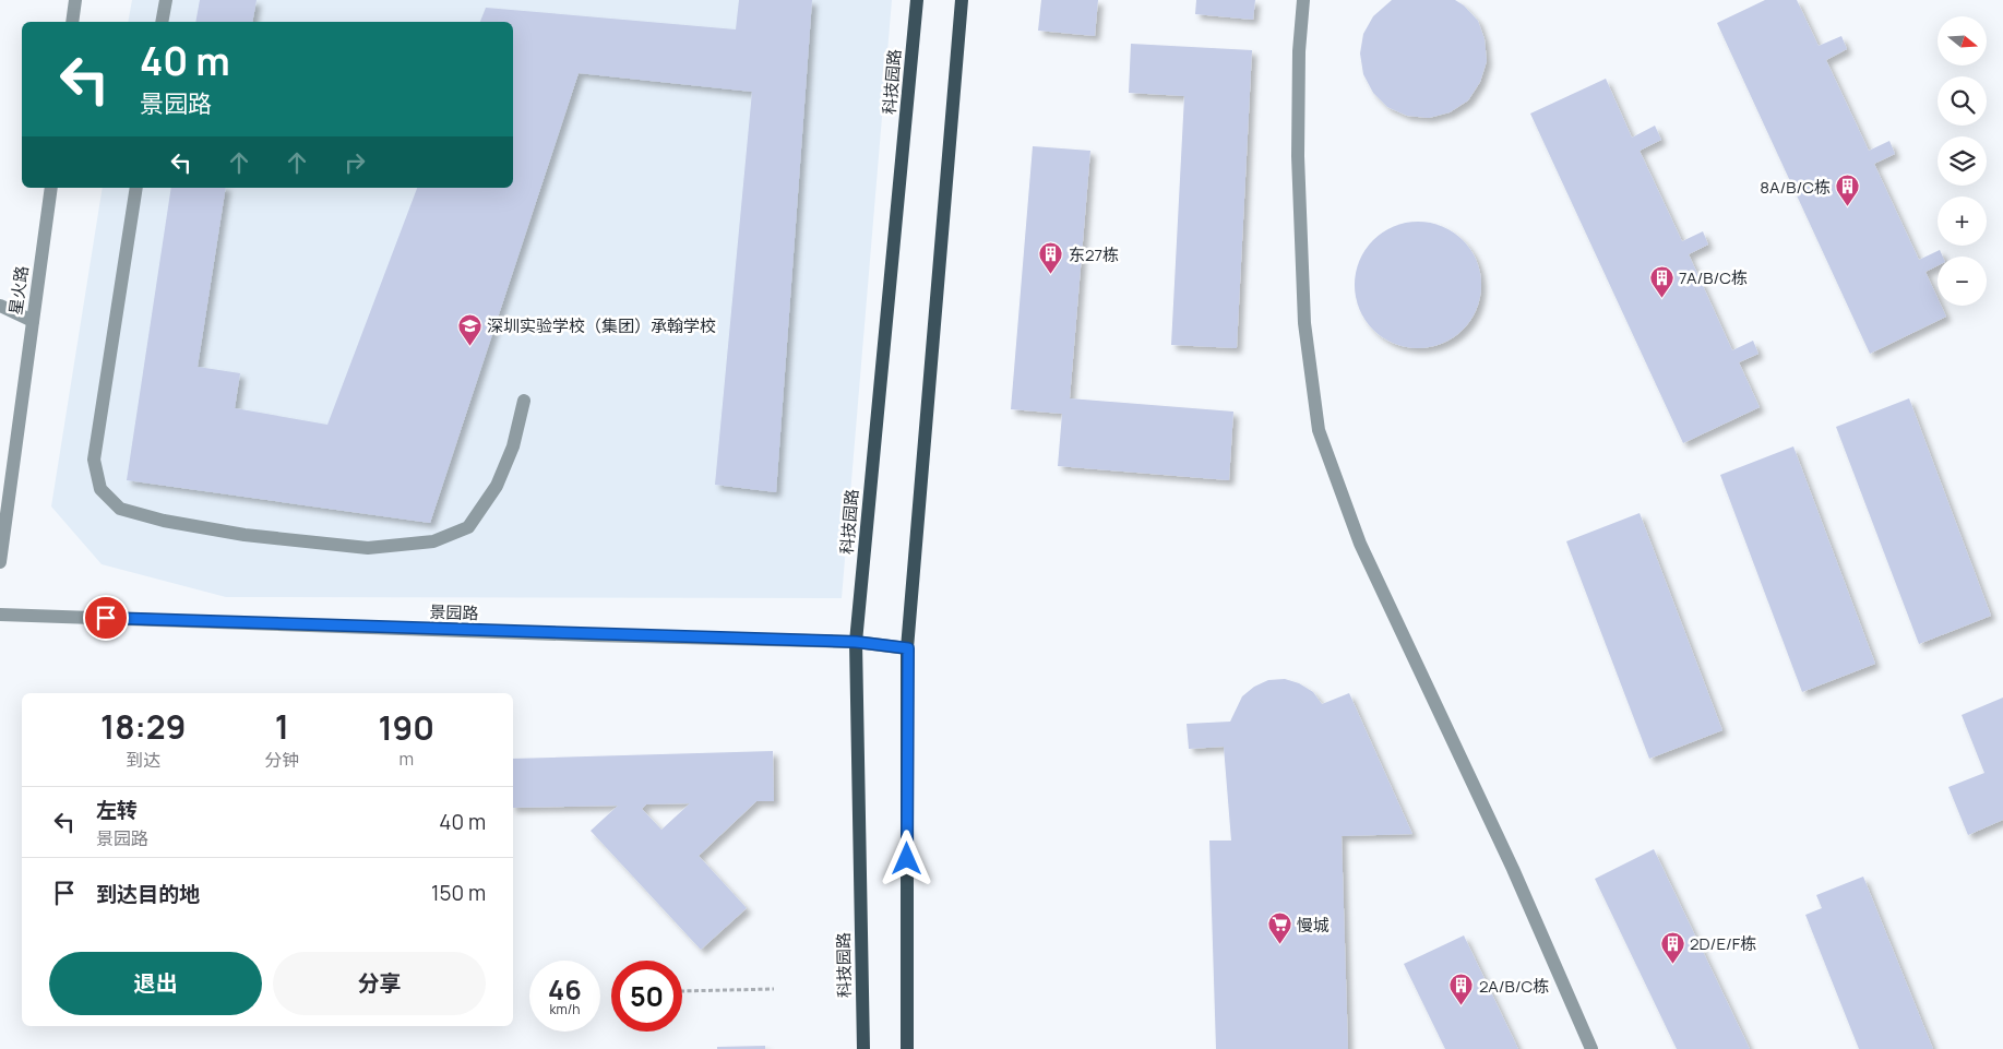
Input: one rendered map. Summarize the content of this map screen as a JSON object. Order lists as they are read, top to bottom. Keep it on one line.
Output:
{"streets":{"main road":["科技园路"],"street":["星火路","景园路"]},"crossings":[["科技园路","景园路"]],"places":{"building":["8A/B/C栋","东27栋","7A/B/C栋","2D/E/F栋","2A/B/C栋"],"school or university":["深圳实验学校（集团）承翰学校"],"supermarket":["慢城"]},"north":"right","page":{"map_buttons":["+","−"],"turn":["40 m","景园路"],"eta":["18:29","到达","1","分钟","190","m"],"list":[{"name":"左转","note":"景园路","value":"40 m"},{"name":"到达目的地","value":"150 m"}],"buttons":["退出","分享"],"speed":"46 km/h","limit":"50"}}
